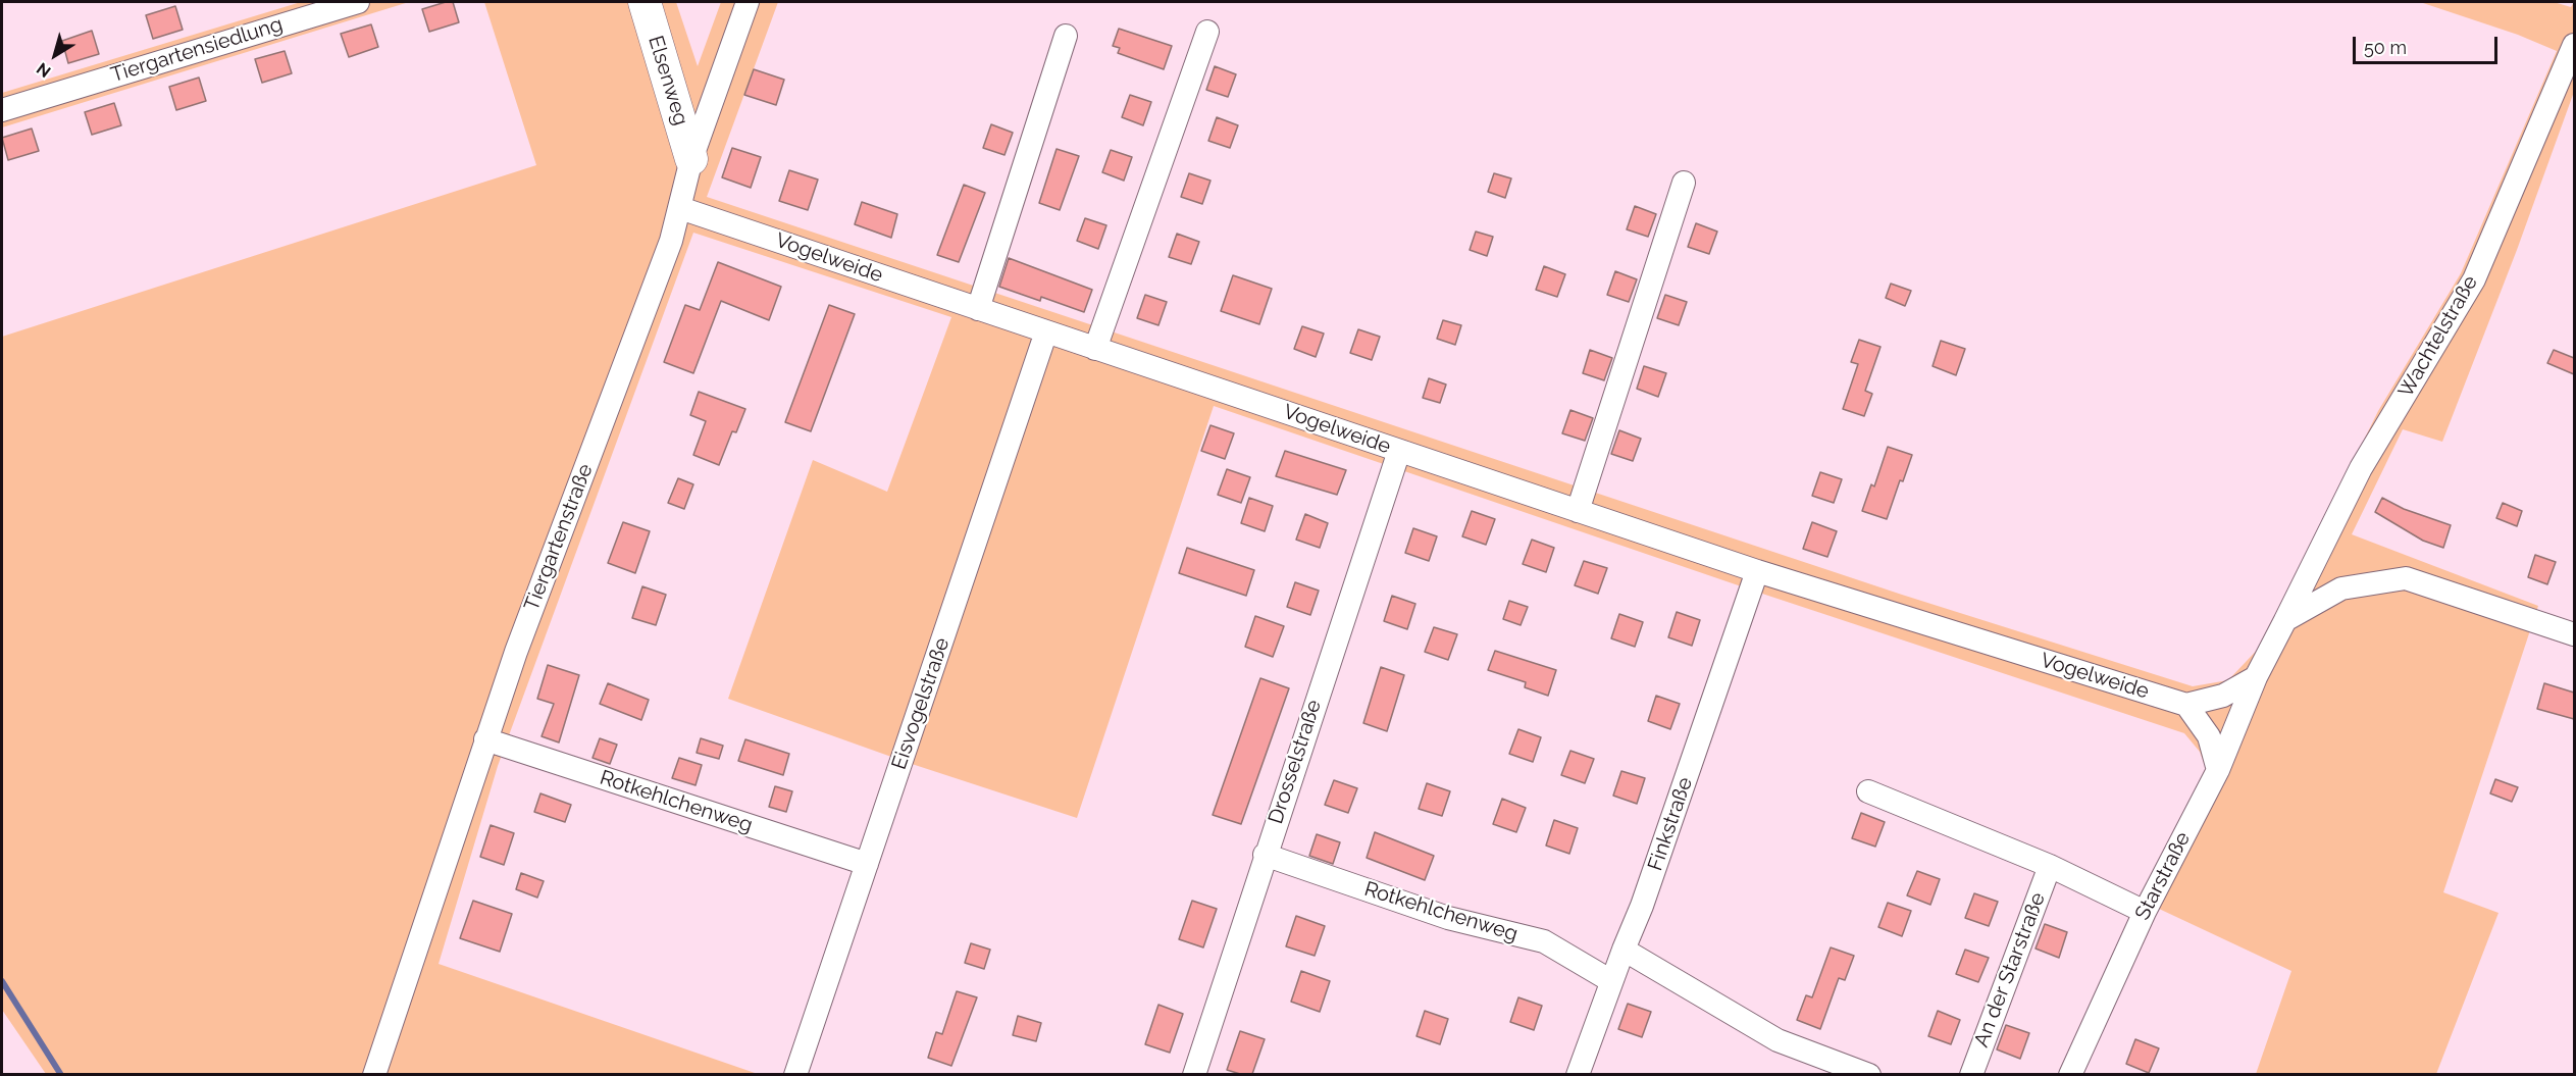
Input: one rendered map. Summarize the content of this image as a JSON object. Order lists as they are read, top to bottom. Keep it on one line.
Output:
{"streets":{"street":["Tiergartensiedlung","Elsenweg","Vogelweide","Wachtelstraße","Tiergartenstraße","Eisvogelstraße","Drosselstraße","Rotkehlchenweg","Finkstraße","Starstraße","An der Starstraße"]},"crossings":[["Elsenweg","Tiergartenstraße"],["Vogelweide","Tiergartenstraße"],["Vogelweide","Eisvogelstraße"],["Vogelweide","Drosselstraße"],["Vogelweide","Finkstraße"],["Tiergartenstraße","Rotkehlchenweg"],["Eisvogelstraße","Rotkehlchenweg"],["Drosselstraße","Rotkehlchenweg"],["Rotkehlchenweg","Finkstraße"],["Starstraße","An der Starstraße"]],"scale_bar":"50 m","north":"bottom left"}
